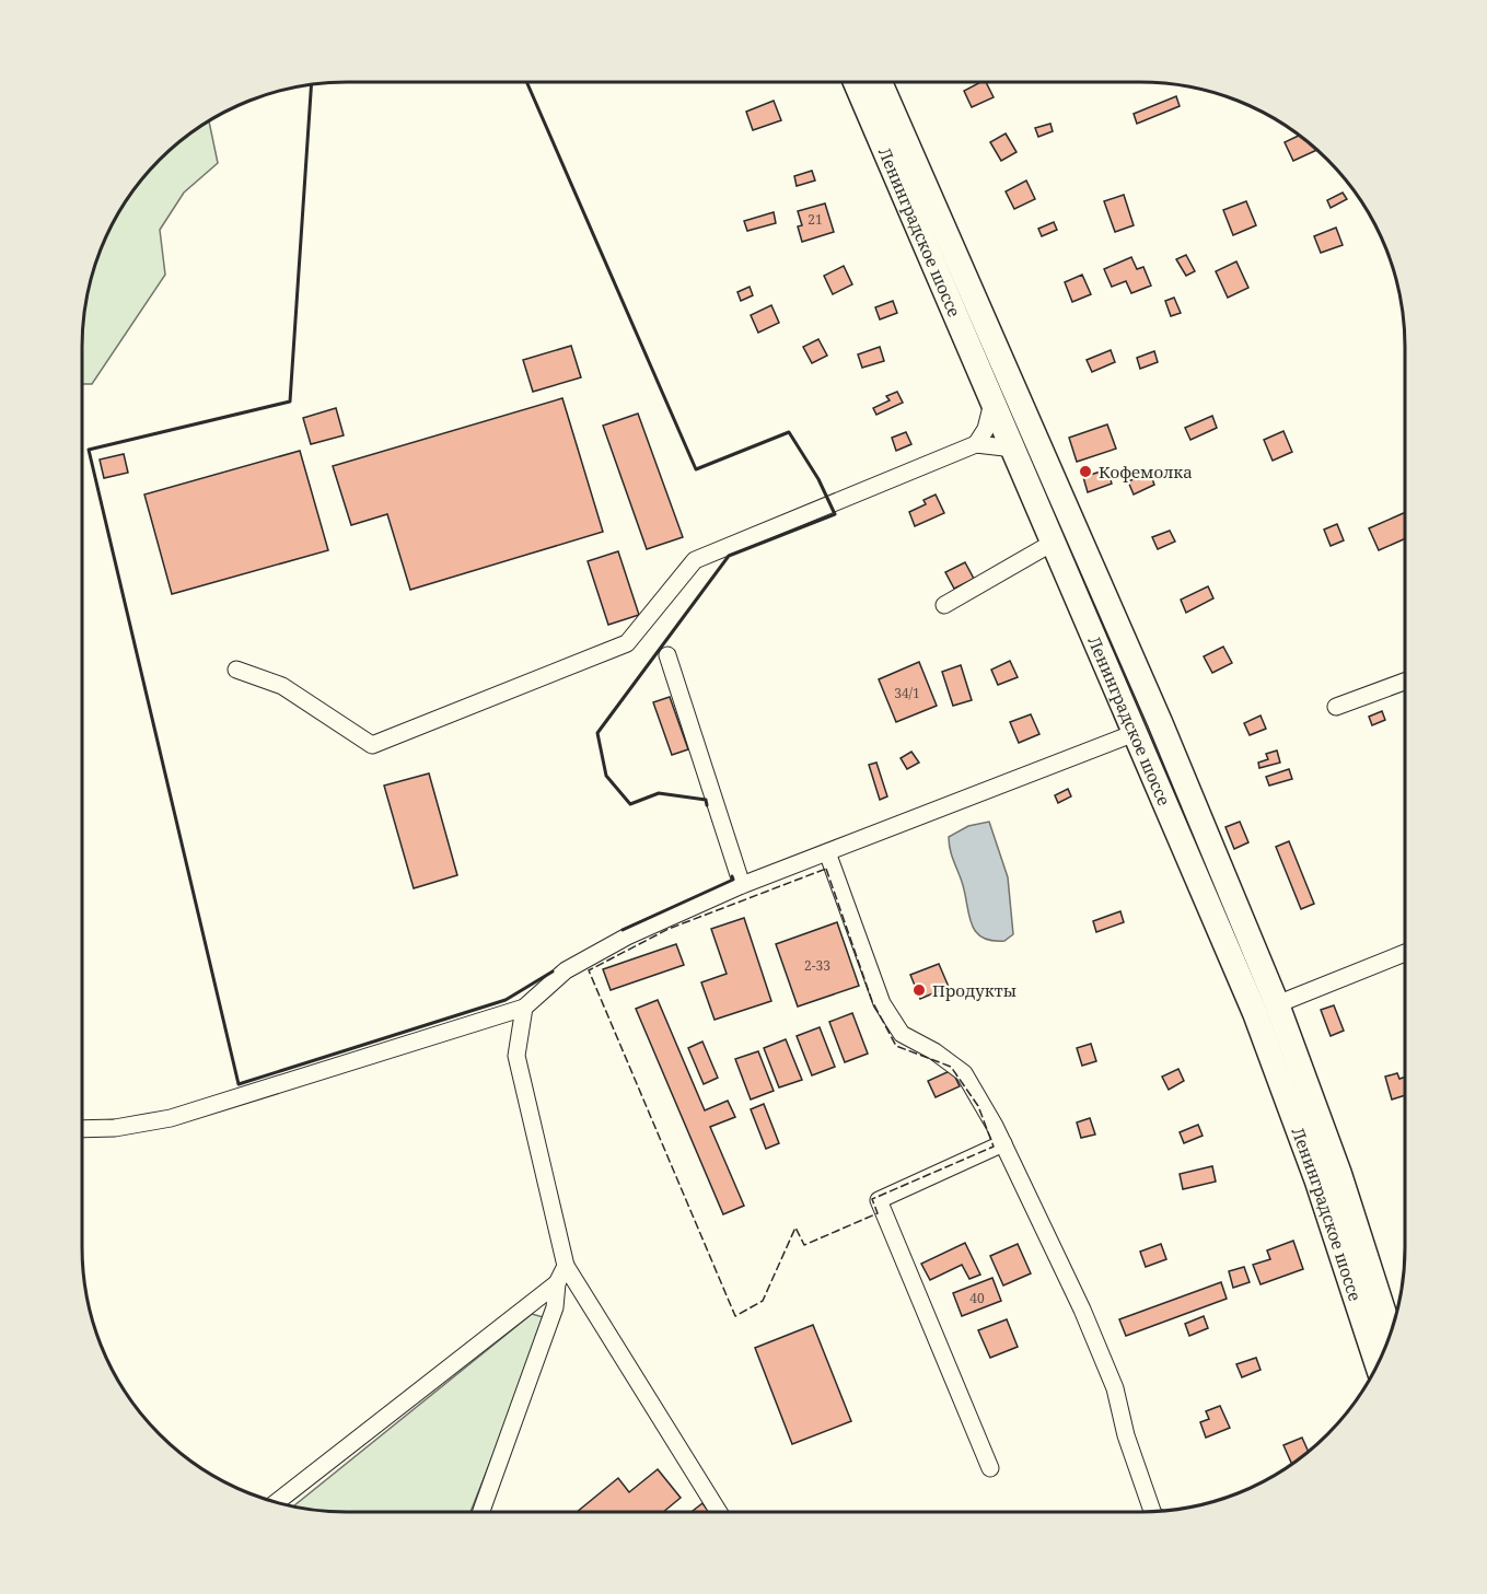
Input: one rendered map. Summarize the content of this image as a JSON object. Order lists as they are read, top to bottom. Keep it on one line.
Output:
{"streets":{"highway":["Ленинградское шоссе"]},"places":["Кофемолка","Продукты"],"house_numbers":["21","34/1","2-33","40"]}
